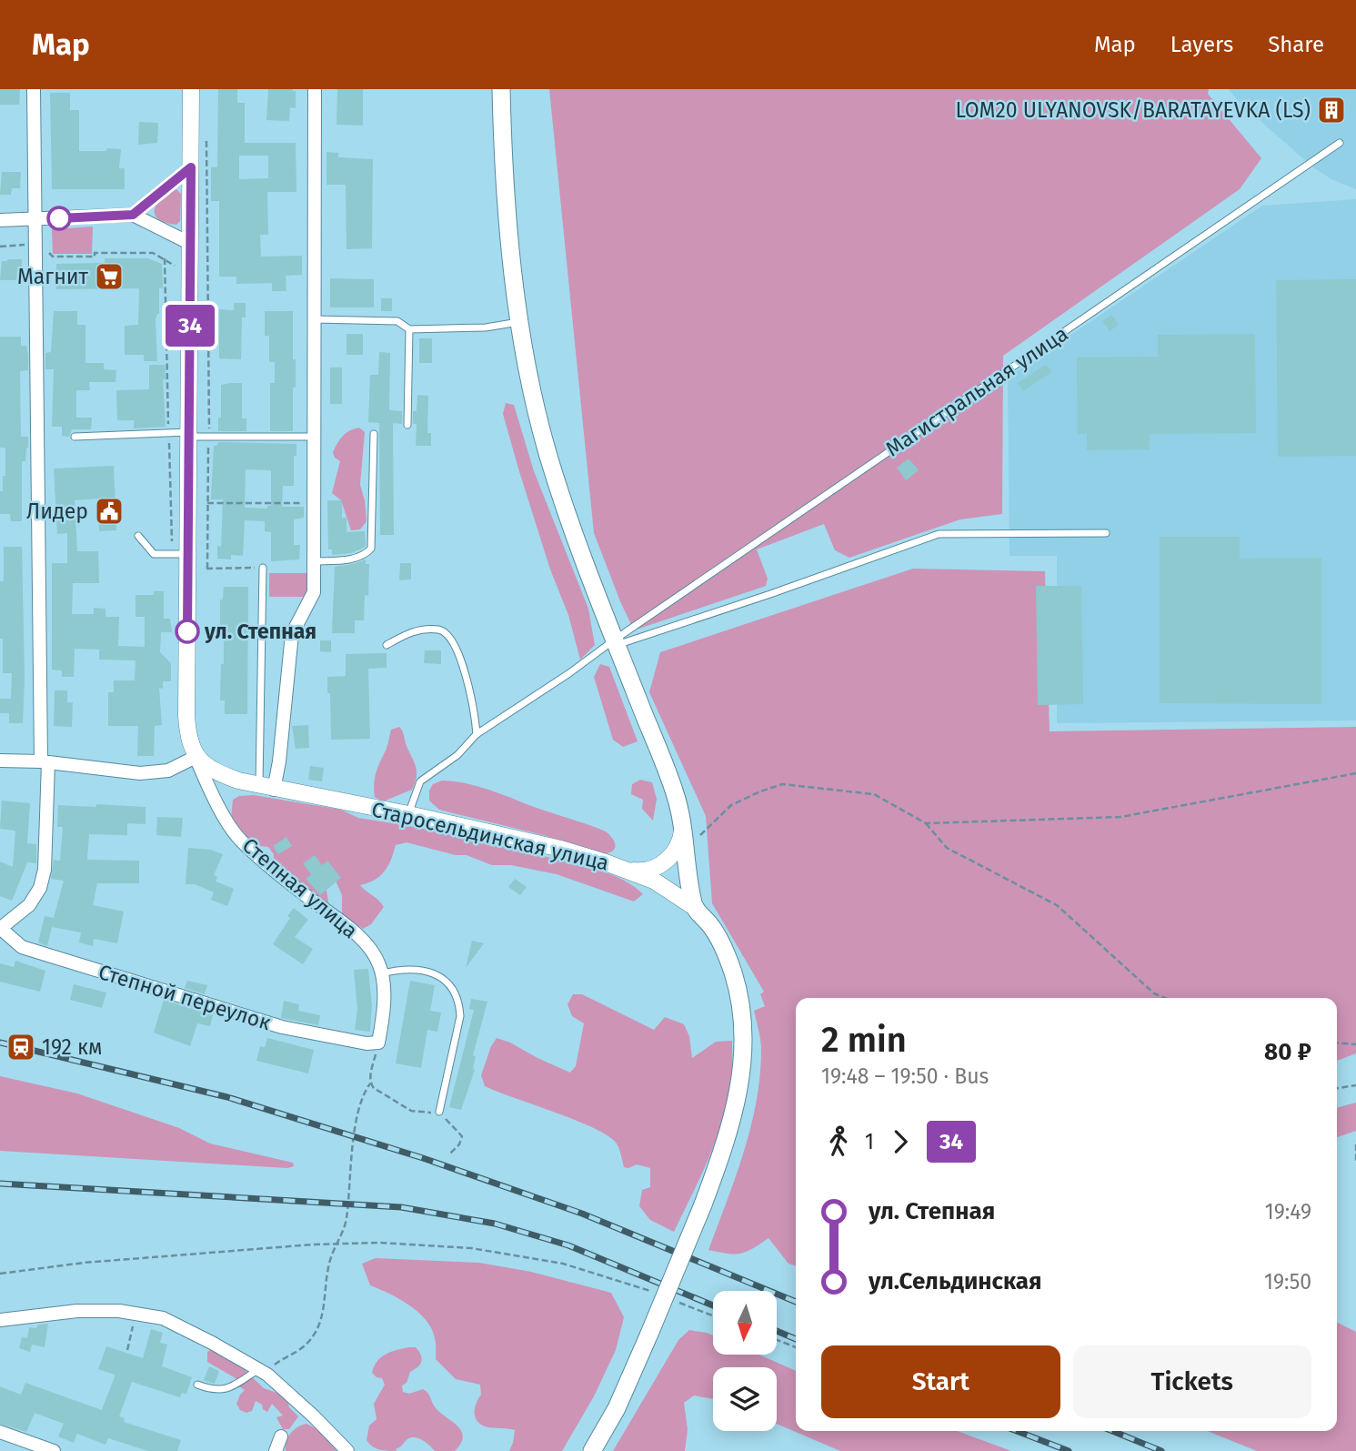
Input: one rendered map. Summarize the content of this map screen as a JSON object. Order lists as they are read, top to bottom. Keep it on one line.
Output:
{"streets":{"main road":["Старосельдинская улица"],"street":["Степная улица","Степной переулок"],"lane":["Магистральная улица"]},"crossings":[["Магистральная улица","Старосельдинская улица"],["Старосельдинская улица","Степная улица"],["Степная улица","Степной переулок"]],"places":{"building":["LOM20 ULYANOVSK/BARATAYEVKA (LS)"],"supermarket":["Магнит"],"public building":["Лидер"],"other":["ул. Степная"],"station":["192 км"]},"lines":["bus line 34"],"north":"bottom","page":{"header":"Map","nav":["Map","Layers","Share"],"on_map":"34","heading":["2 min","19:48 – 19:50 · Bus","80 ₽"],"legs":["1","34"],"list":[{"name":"ул. Степная","value":"19:49"},{"name":"ул.Сельдинская","value":"19:50"}],"buttons":["Start","Tickets"]}}
